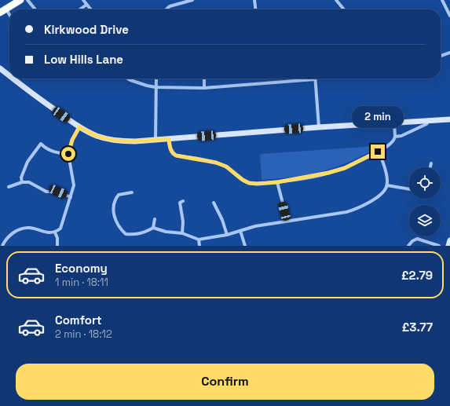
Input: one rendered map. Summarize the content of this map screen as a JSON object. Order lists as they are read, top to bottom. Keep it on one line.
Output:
{"page":{"banner":["Kirkwood Drive","Low Hills Lane"],"bubble":"2 min","list":[{"name":"Economy","note":"1 min · 18:11","value":"£2.79"},{"name":"Comfort","note":"2 min · 18:12","value":"£3.77"}],"buttons":"Confirm"}}
